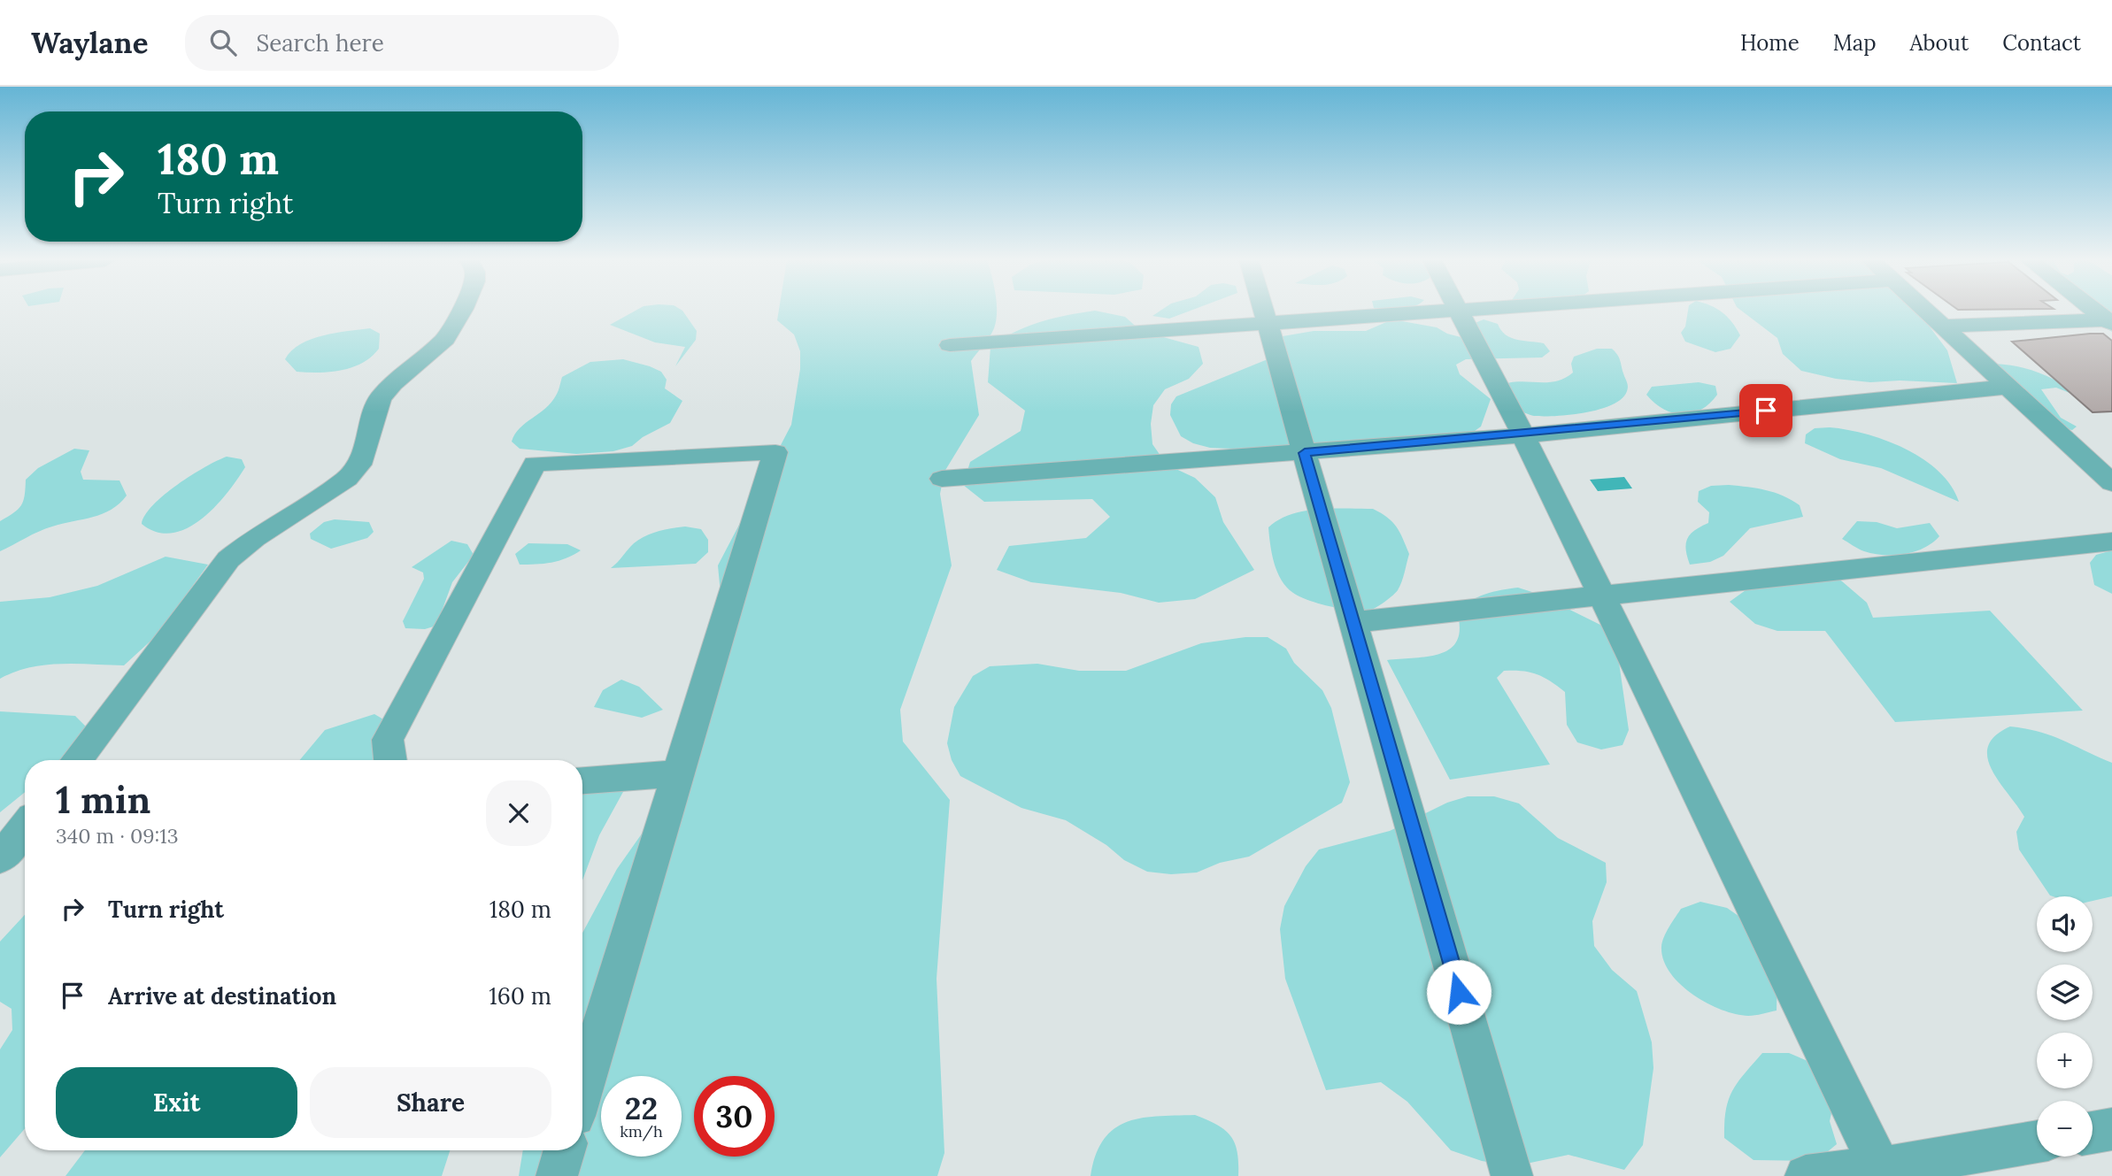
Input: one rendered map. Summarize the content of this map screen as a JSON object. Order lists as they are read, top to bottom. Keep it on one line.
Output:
{"page":{"header":"Waylane","search":"Search here","nav":["Home","Map","About","Contact"],"turn":["180 m","Turn right"],"heading":["1 min","340 m · 09:13"],"list":[{"name":"Turn right","value":"180 m"},{"name":"Arrive at destination","value":"160 m"}],"map_buttons":["+","−"],"buttons":["Exit","Share"],"speed":"22 km/h","limit":"30"}}
